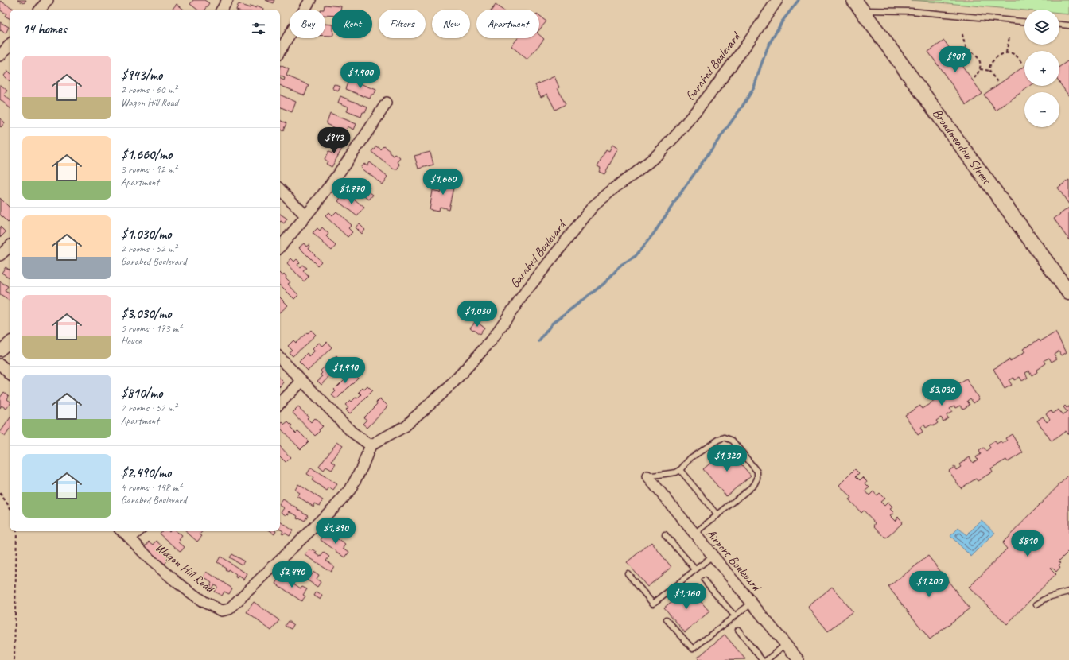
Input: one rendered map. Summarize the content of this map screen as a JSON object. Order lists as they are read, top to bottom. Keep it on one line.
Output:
{"streets":{"street":["Garabed Boulevard","Broadmeadow Street","Airport Boulevard","Wagon Hill Road"]},"crossings":[["Garabed Boulevard","Wagon Hill Road"]],"page":{"map_buttons":["+","−"],"chip":["Buy","Rent","Filters","New","Apartment"],"heading":"14 homes","price":["$909","$1,400","$943","$1,660","$1,770","$1,030","$1,410","$3,030","$1,320","$1,390","$810","$2,490","$1,200","$1,160"],"list":[{"name":"$943/mo","note":"2 rooms · 60 m² · Wagon Hill Road"},{"name":"$1,660/mo","note":"3 rooms · 92 m² · Apartment"},{"name":"$1,030/mo","note":"2 rooms · 52 m² · Garabed Boulevard"},{"name":"$3,030/mo","note":"5 rooms · 173 m² · House"},{"name":"$810/mo","note":"2 rooms · 52 m² · Apartment"},{"name":"$2,490/mo","note":"4 rooms · 148 m² · Garabed Boulevard"}]}}
